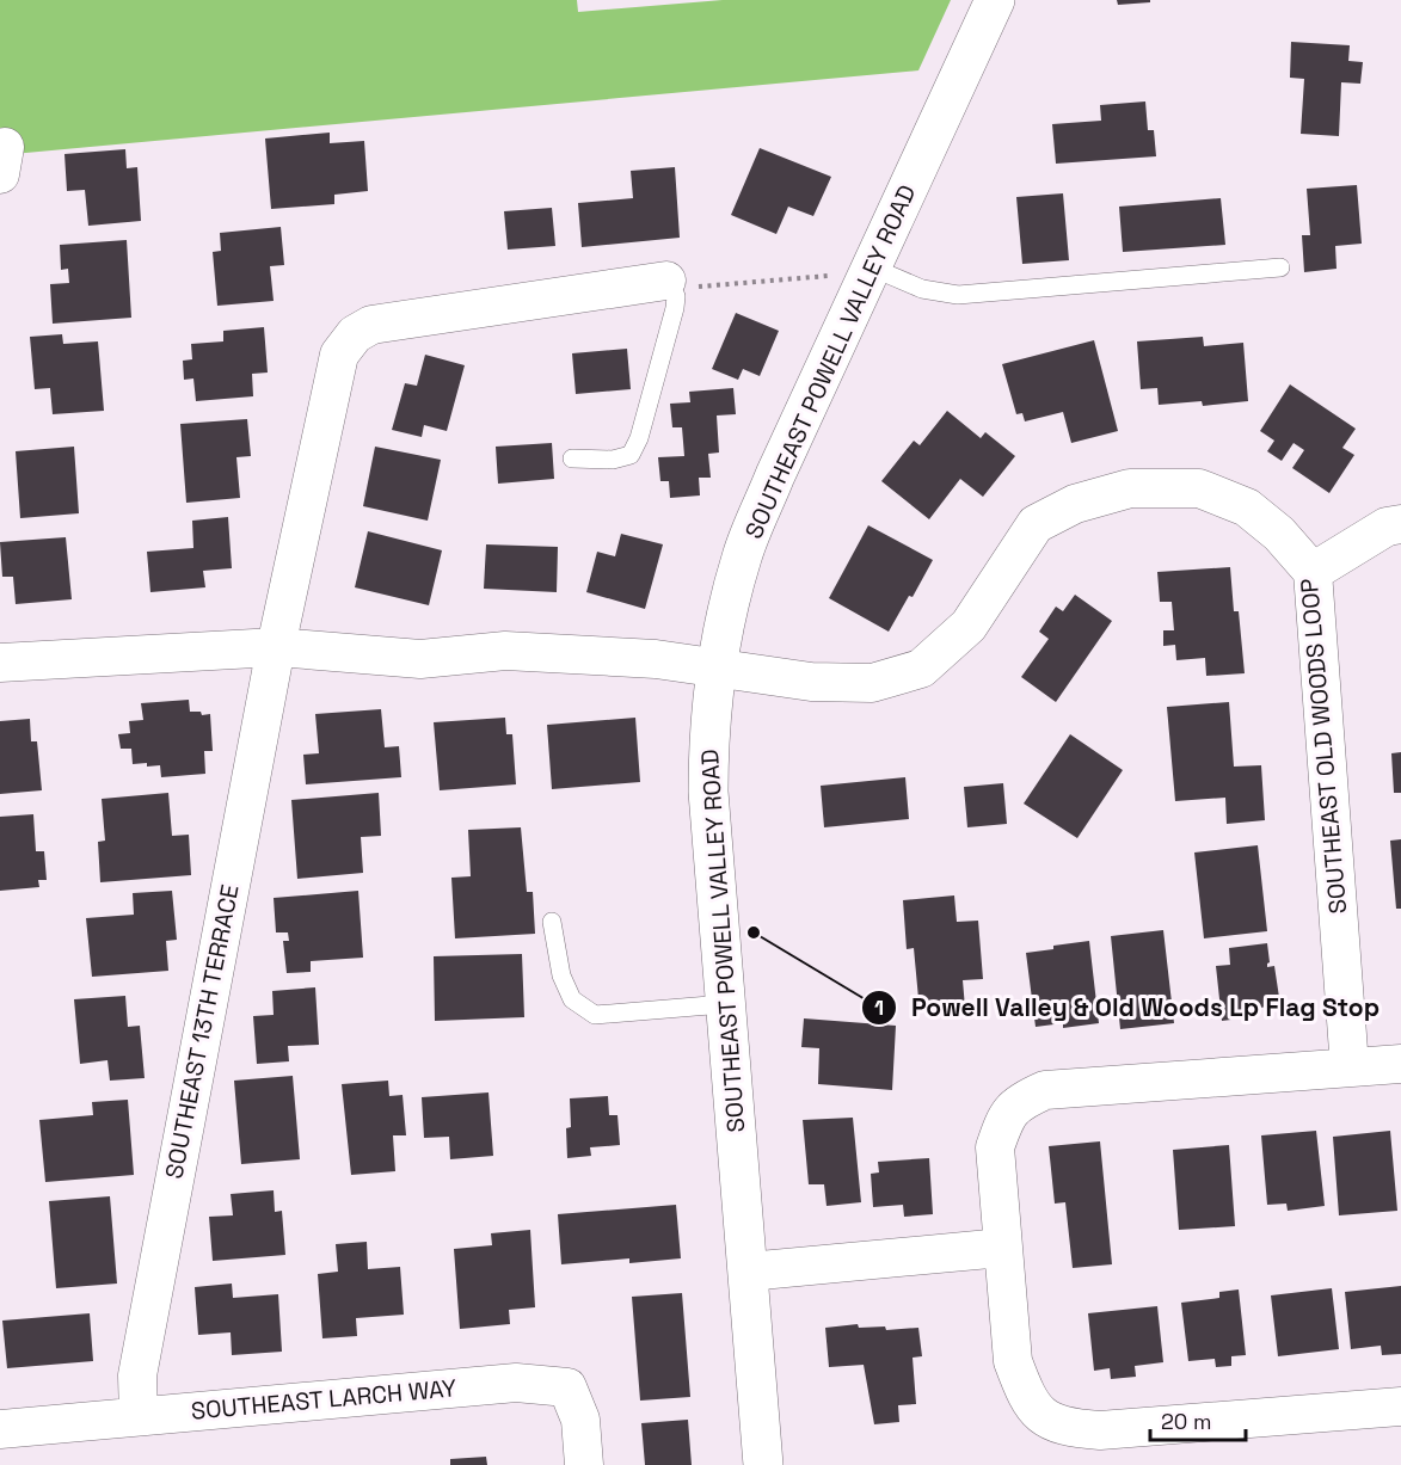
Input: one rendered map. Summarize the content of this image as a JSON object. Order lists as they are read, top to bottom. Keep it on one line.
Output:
{"streets":{"main road":["SOUTHEAST POWELL VALLEY ROAD"],"street":["SOUTHEAST OLD WOODS LOOP","SOUTHEAST 13TH TERRACE","SOUTHEAST LARCH WAY"]},"crossings":[["SOUTHEAST POWELL VALLEY ROAD","SOUTHEAST OLD WOODS LOOP"],["SOUTHEAST OLD WOODS LOOP","SOUTHEAST 13TH TERRACE"],["SOUTHEAST 13TH TERRACE","SOUTHEAST LARCH WAY"]],"places":["Powell Valley & Old Woods Lp Flag Stop"],"scale_bar":"20 m"}
